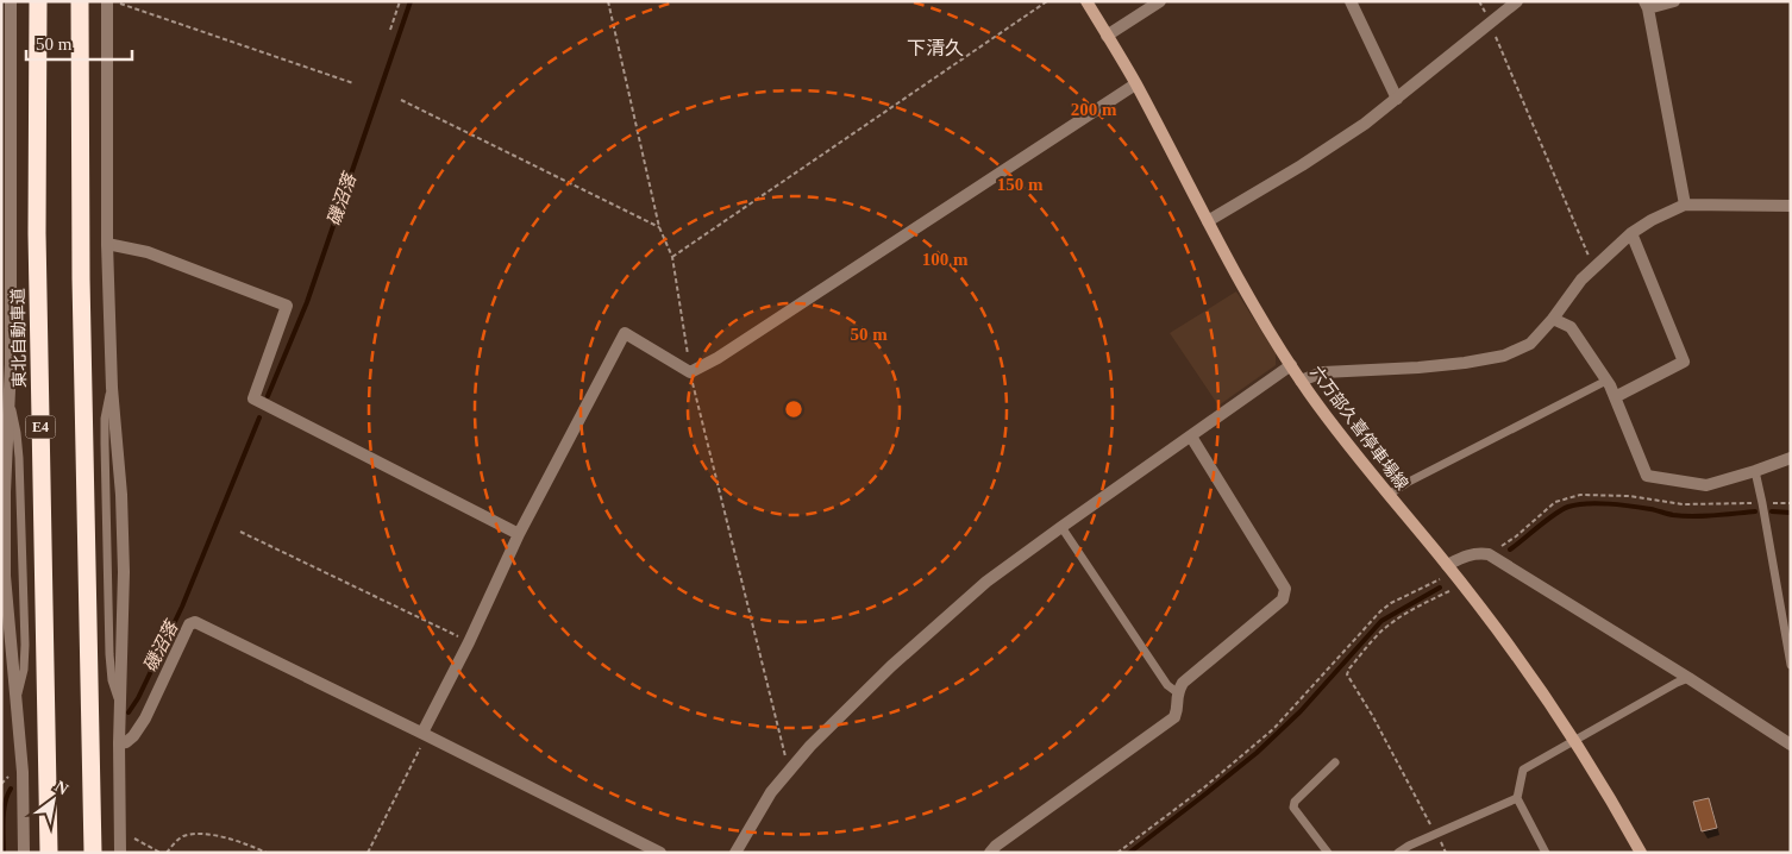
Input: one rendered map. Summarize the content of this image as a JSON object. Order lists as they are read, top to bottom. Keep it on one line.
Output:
{"streets":{"highway":["東北自動車道","E4"],"main road":["六万部久喜停車場線"]},"districts":["下清久"],"water":["磯沼落"],"scale_bar":"50 m","north":"top right","rings":["200 m","150 m","100 m","50 m"]}
